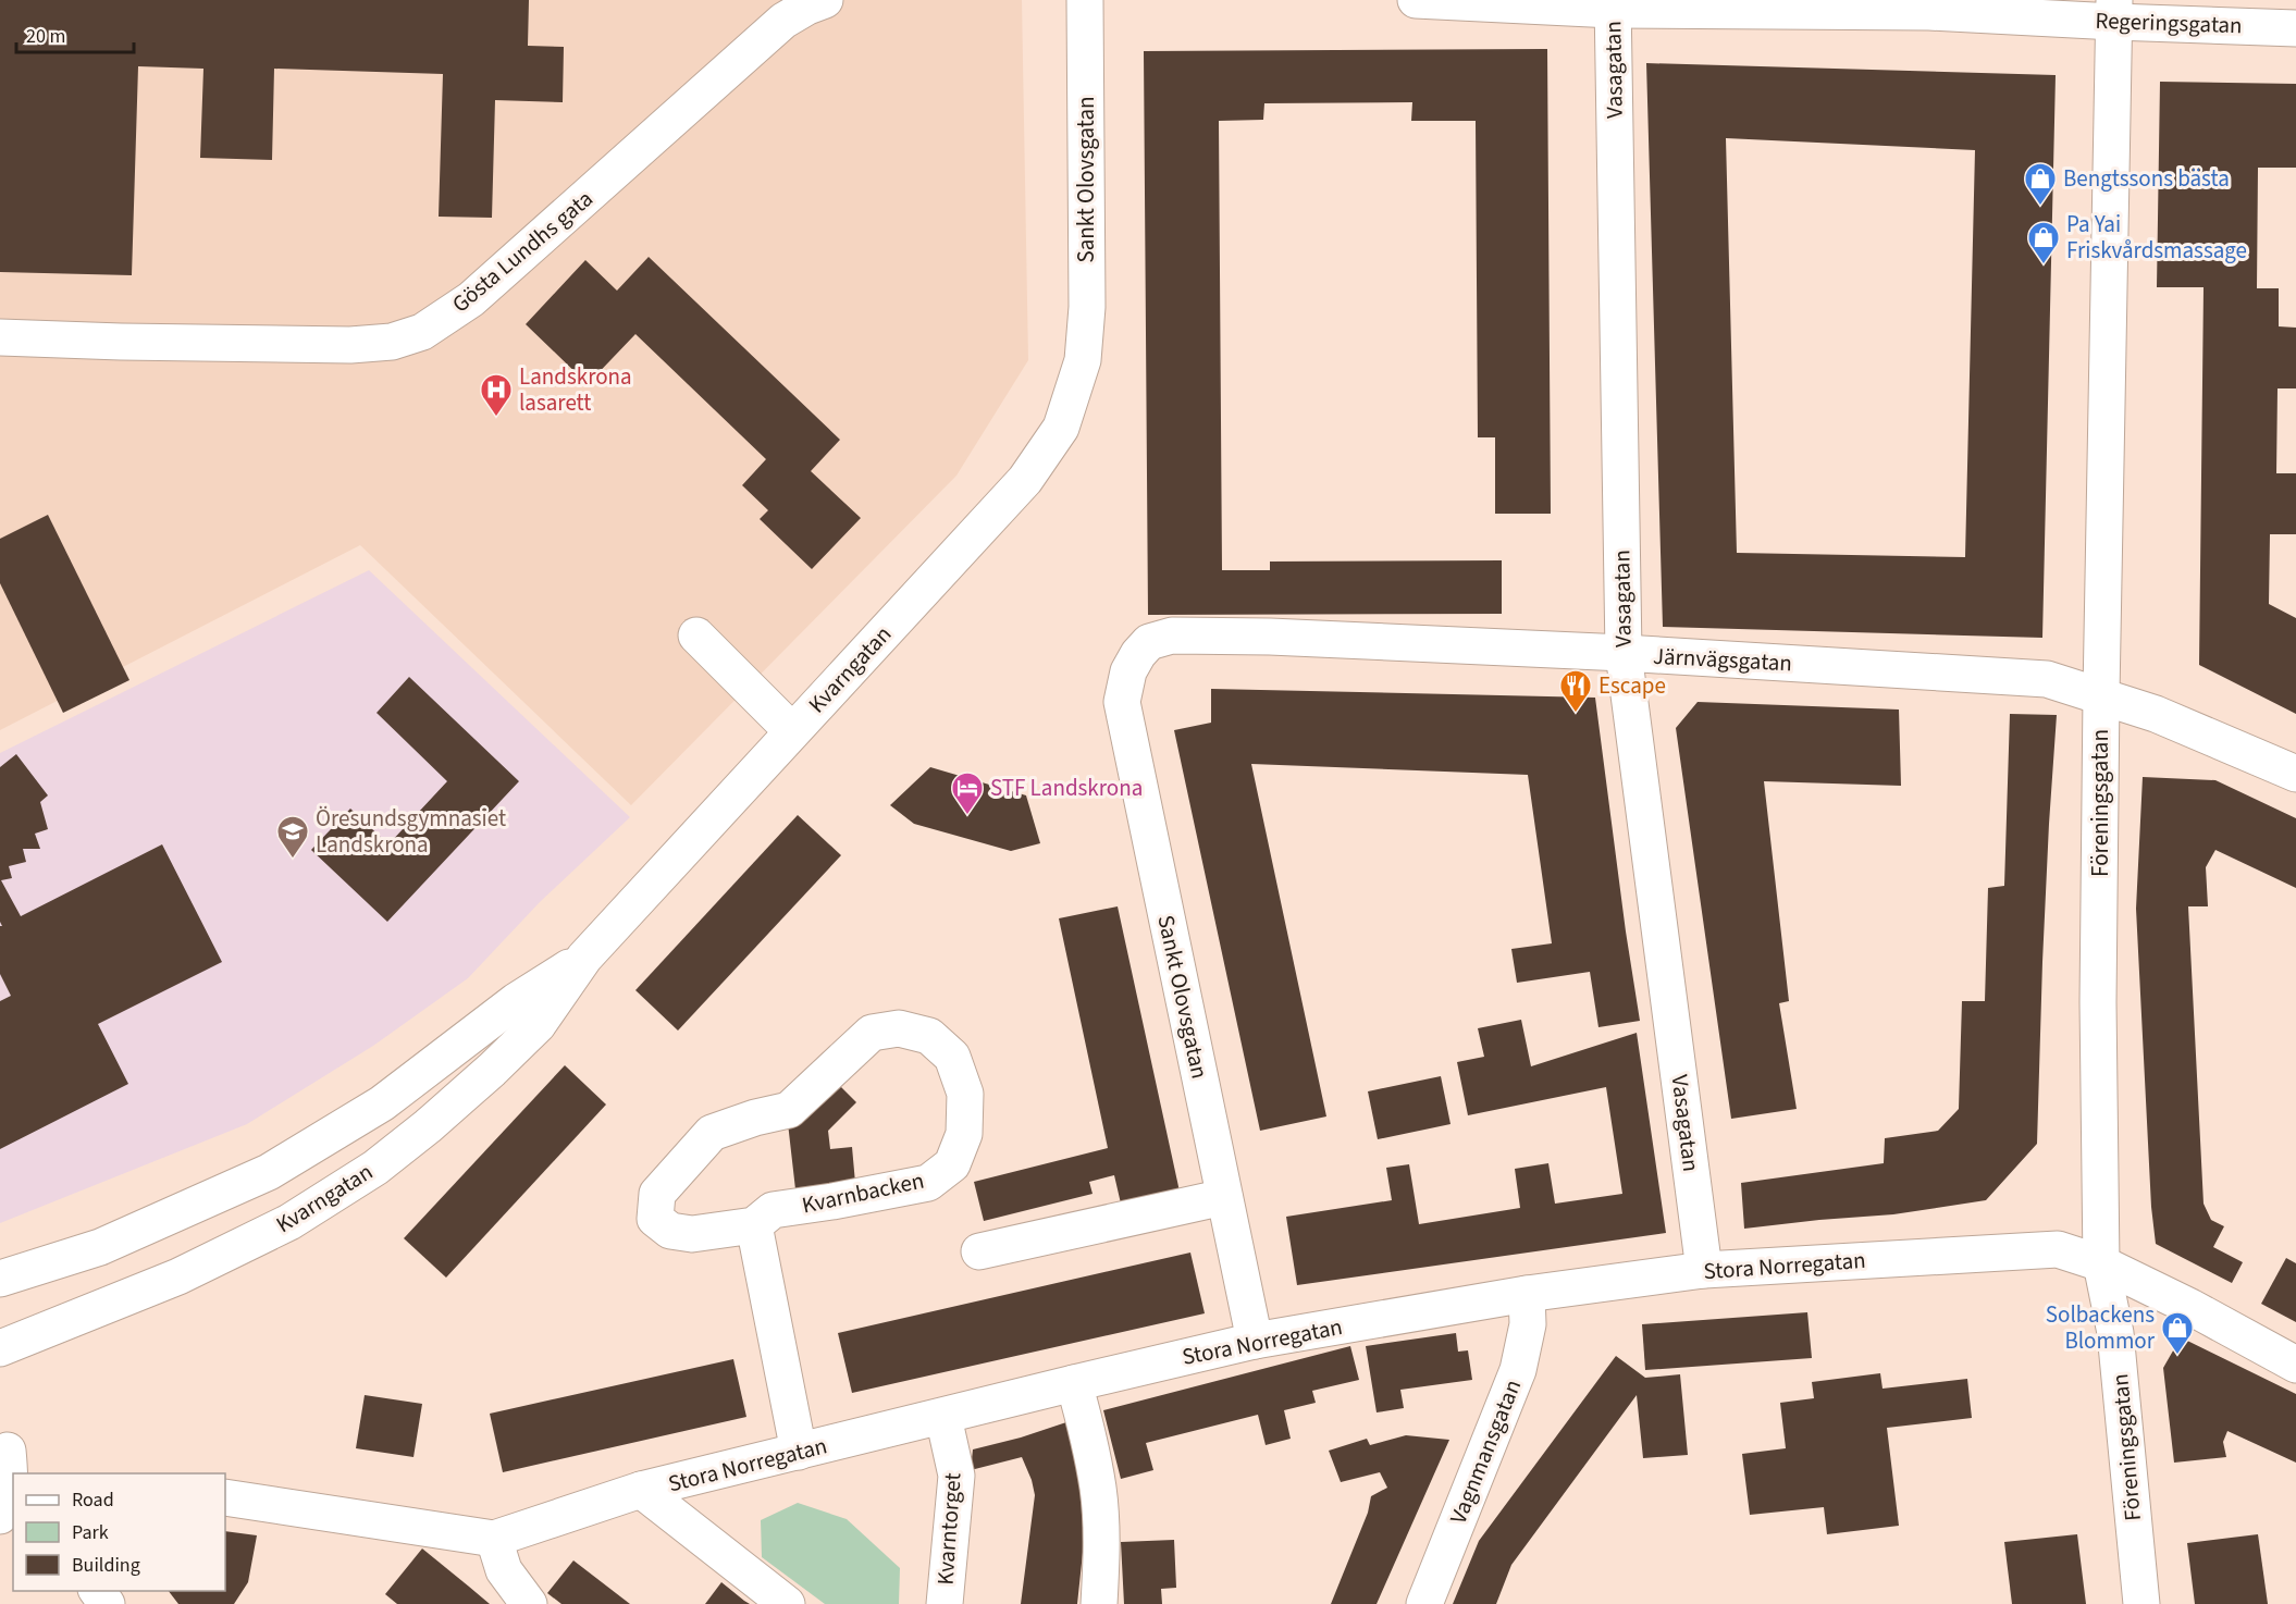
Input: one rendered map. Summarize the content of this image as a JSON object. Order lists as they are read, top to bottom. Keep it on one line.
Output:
{"streets":{"street":["Regeringsgatan","Vasagatan","Sankt Olovsgatan","Gösta Lundhs gata","Järnvägsgatan","Kvarngatan","Föreningsgatan","Kvarnbacken","Stora Norregatan","Vagnmansgatan","Kvarntorget"]},"crossings":[["Regeringsgatan","Vasagatan"],["Regeringsgatan","Föreningsgatan"],["Vasagatan","Järnvägsgatan"],["Vasagatan","Stora Norregatan"],["Sankt Olovsgatan","Järnvägsgatan"],["Sankt Olovsgatan","Kvarngatan"],["Sankt Olovsgatan","Stora Norregatan"],["Järnvägsgatan","Föreningsgatan"],["Föreningsgatan","Stora Norregatan"],["Stora Norregatan","Vagnmansgatan"],["Stora Norregatan","Kvarntorget"]],"places":{"shop":["Bengtssons bästa","Pa Yai Friskvårdsmassage","Solbackens Blommor"],"hospital":["Landskrona lasarett"],"restaurant":["Escape"],"hotel":["STF Landskrona"],"school or university":["Öresundsgymnasiet Landskrona"]},"legend":["Road","Park","Building"],"scale_bar":"20 m"}
